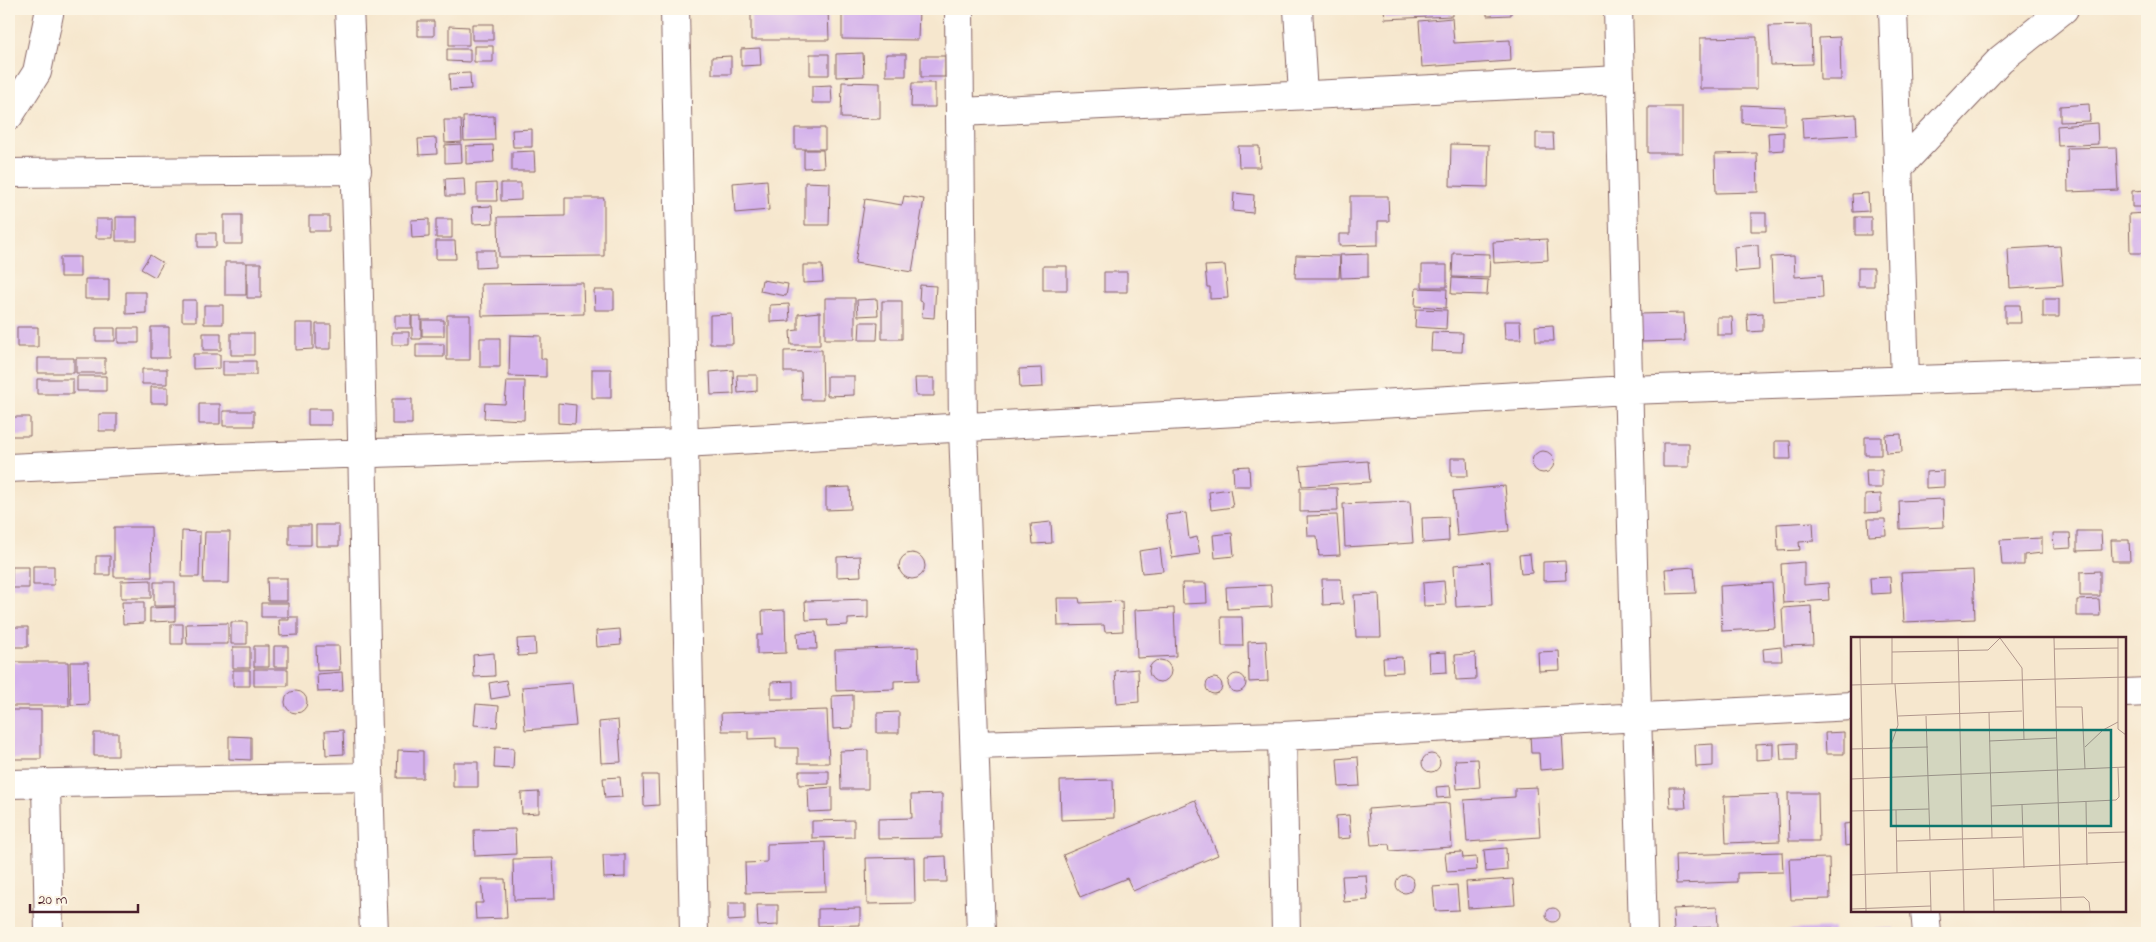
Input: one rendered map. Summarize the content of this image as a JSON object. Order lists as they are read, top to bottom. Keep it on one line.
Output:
{"scale_bar":"20 m"}
